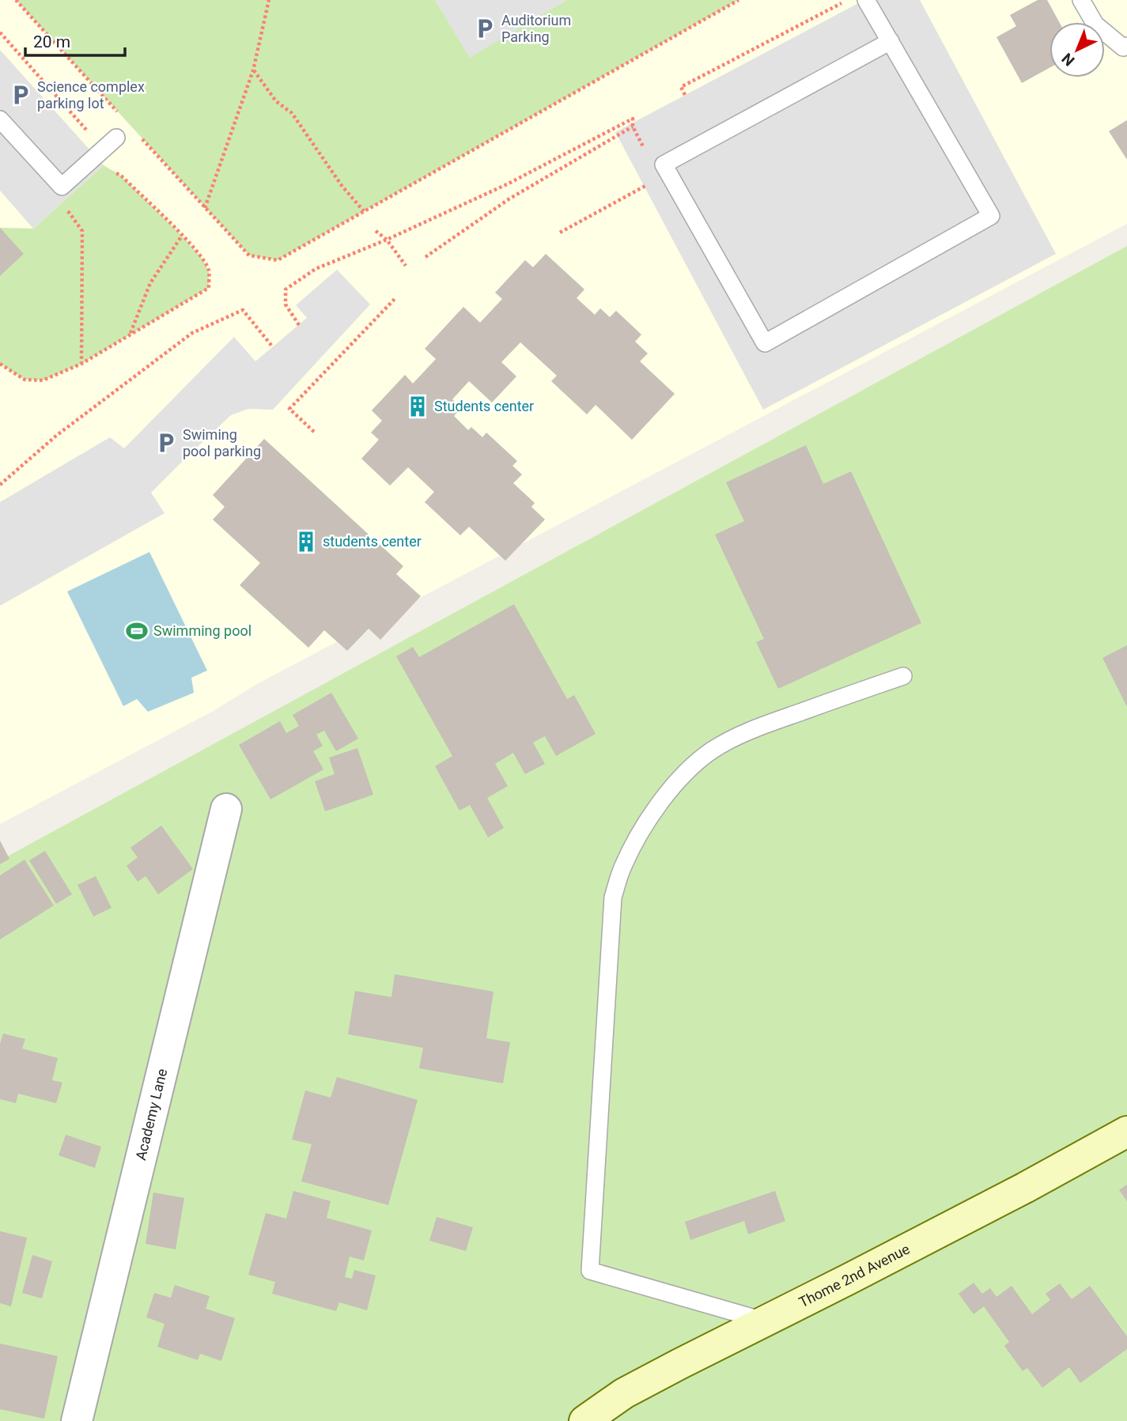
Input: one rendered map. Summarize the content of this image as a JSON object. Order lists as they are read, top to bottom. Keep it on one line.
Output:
{"streets":{"street":["Academy Lane","Thome 2nd Avenue"]},"places":{"parking":["Auditorium Parking","Science complex parking lot","Swiming pool parking"],"building":["Students center","students center"],"sports":["Swimming pool"]},"scale_bar":"20 m","north":"bottom left"}
